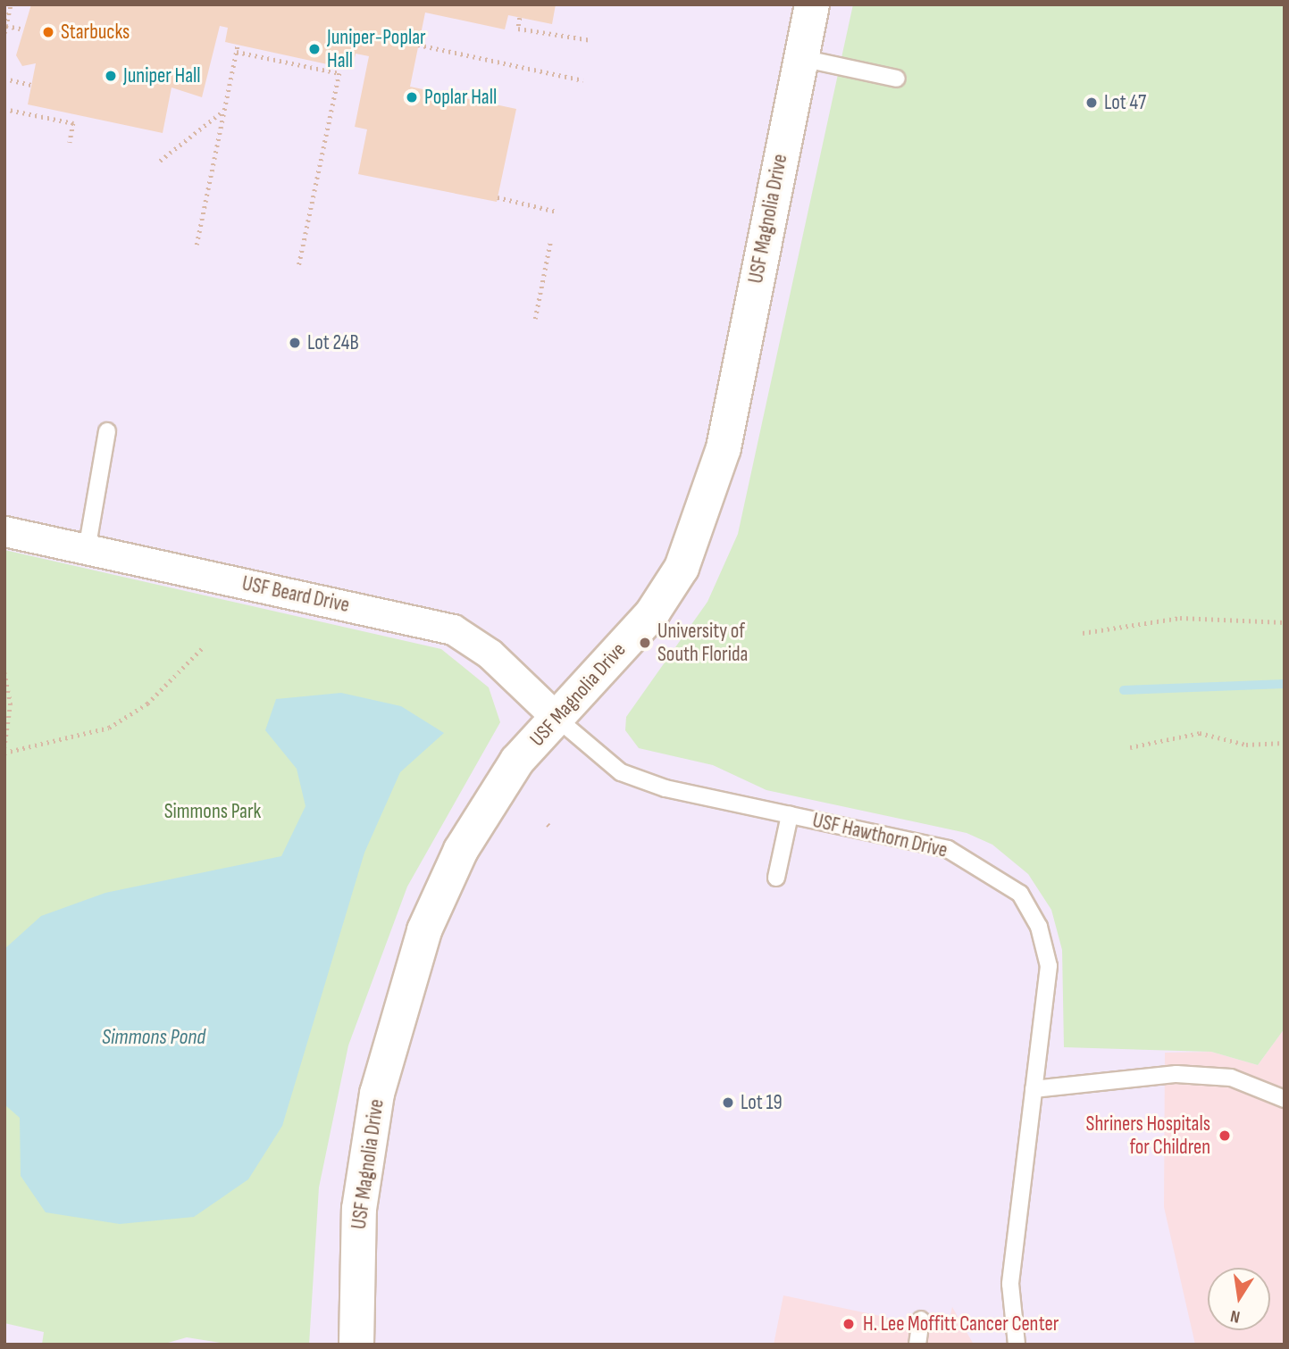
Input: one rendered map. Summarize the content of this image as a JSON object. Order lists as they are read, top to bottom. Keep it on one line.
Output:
{"streets":{"street":["USF Magnolia Drive","USF Beard Drive"],"lane":["USF Hawthorn Drive"]},"crossings":[["USF Magnolia Drive","USF Beard Drive"],["USF Magnolia Drive","USF Hawthorn Drive"],["USF Beard Drive","USF Hawthorn Drive"]],"water":["Simmons Pond"],"parks":["Simmons Park"],"places":["Starbucks","Juniper-Poplar Hall","Juniper Hall","Poplar Hall","Lot 47","Lot 24B","University of South Florida","Lot 19","Shriners Hospitals for Children","H. Lee Moffitt Cancer Center"],"north":"bottom"}
